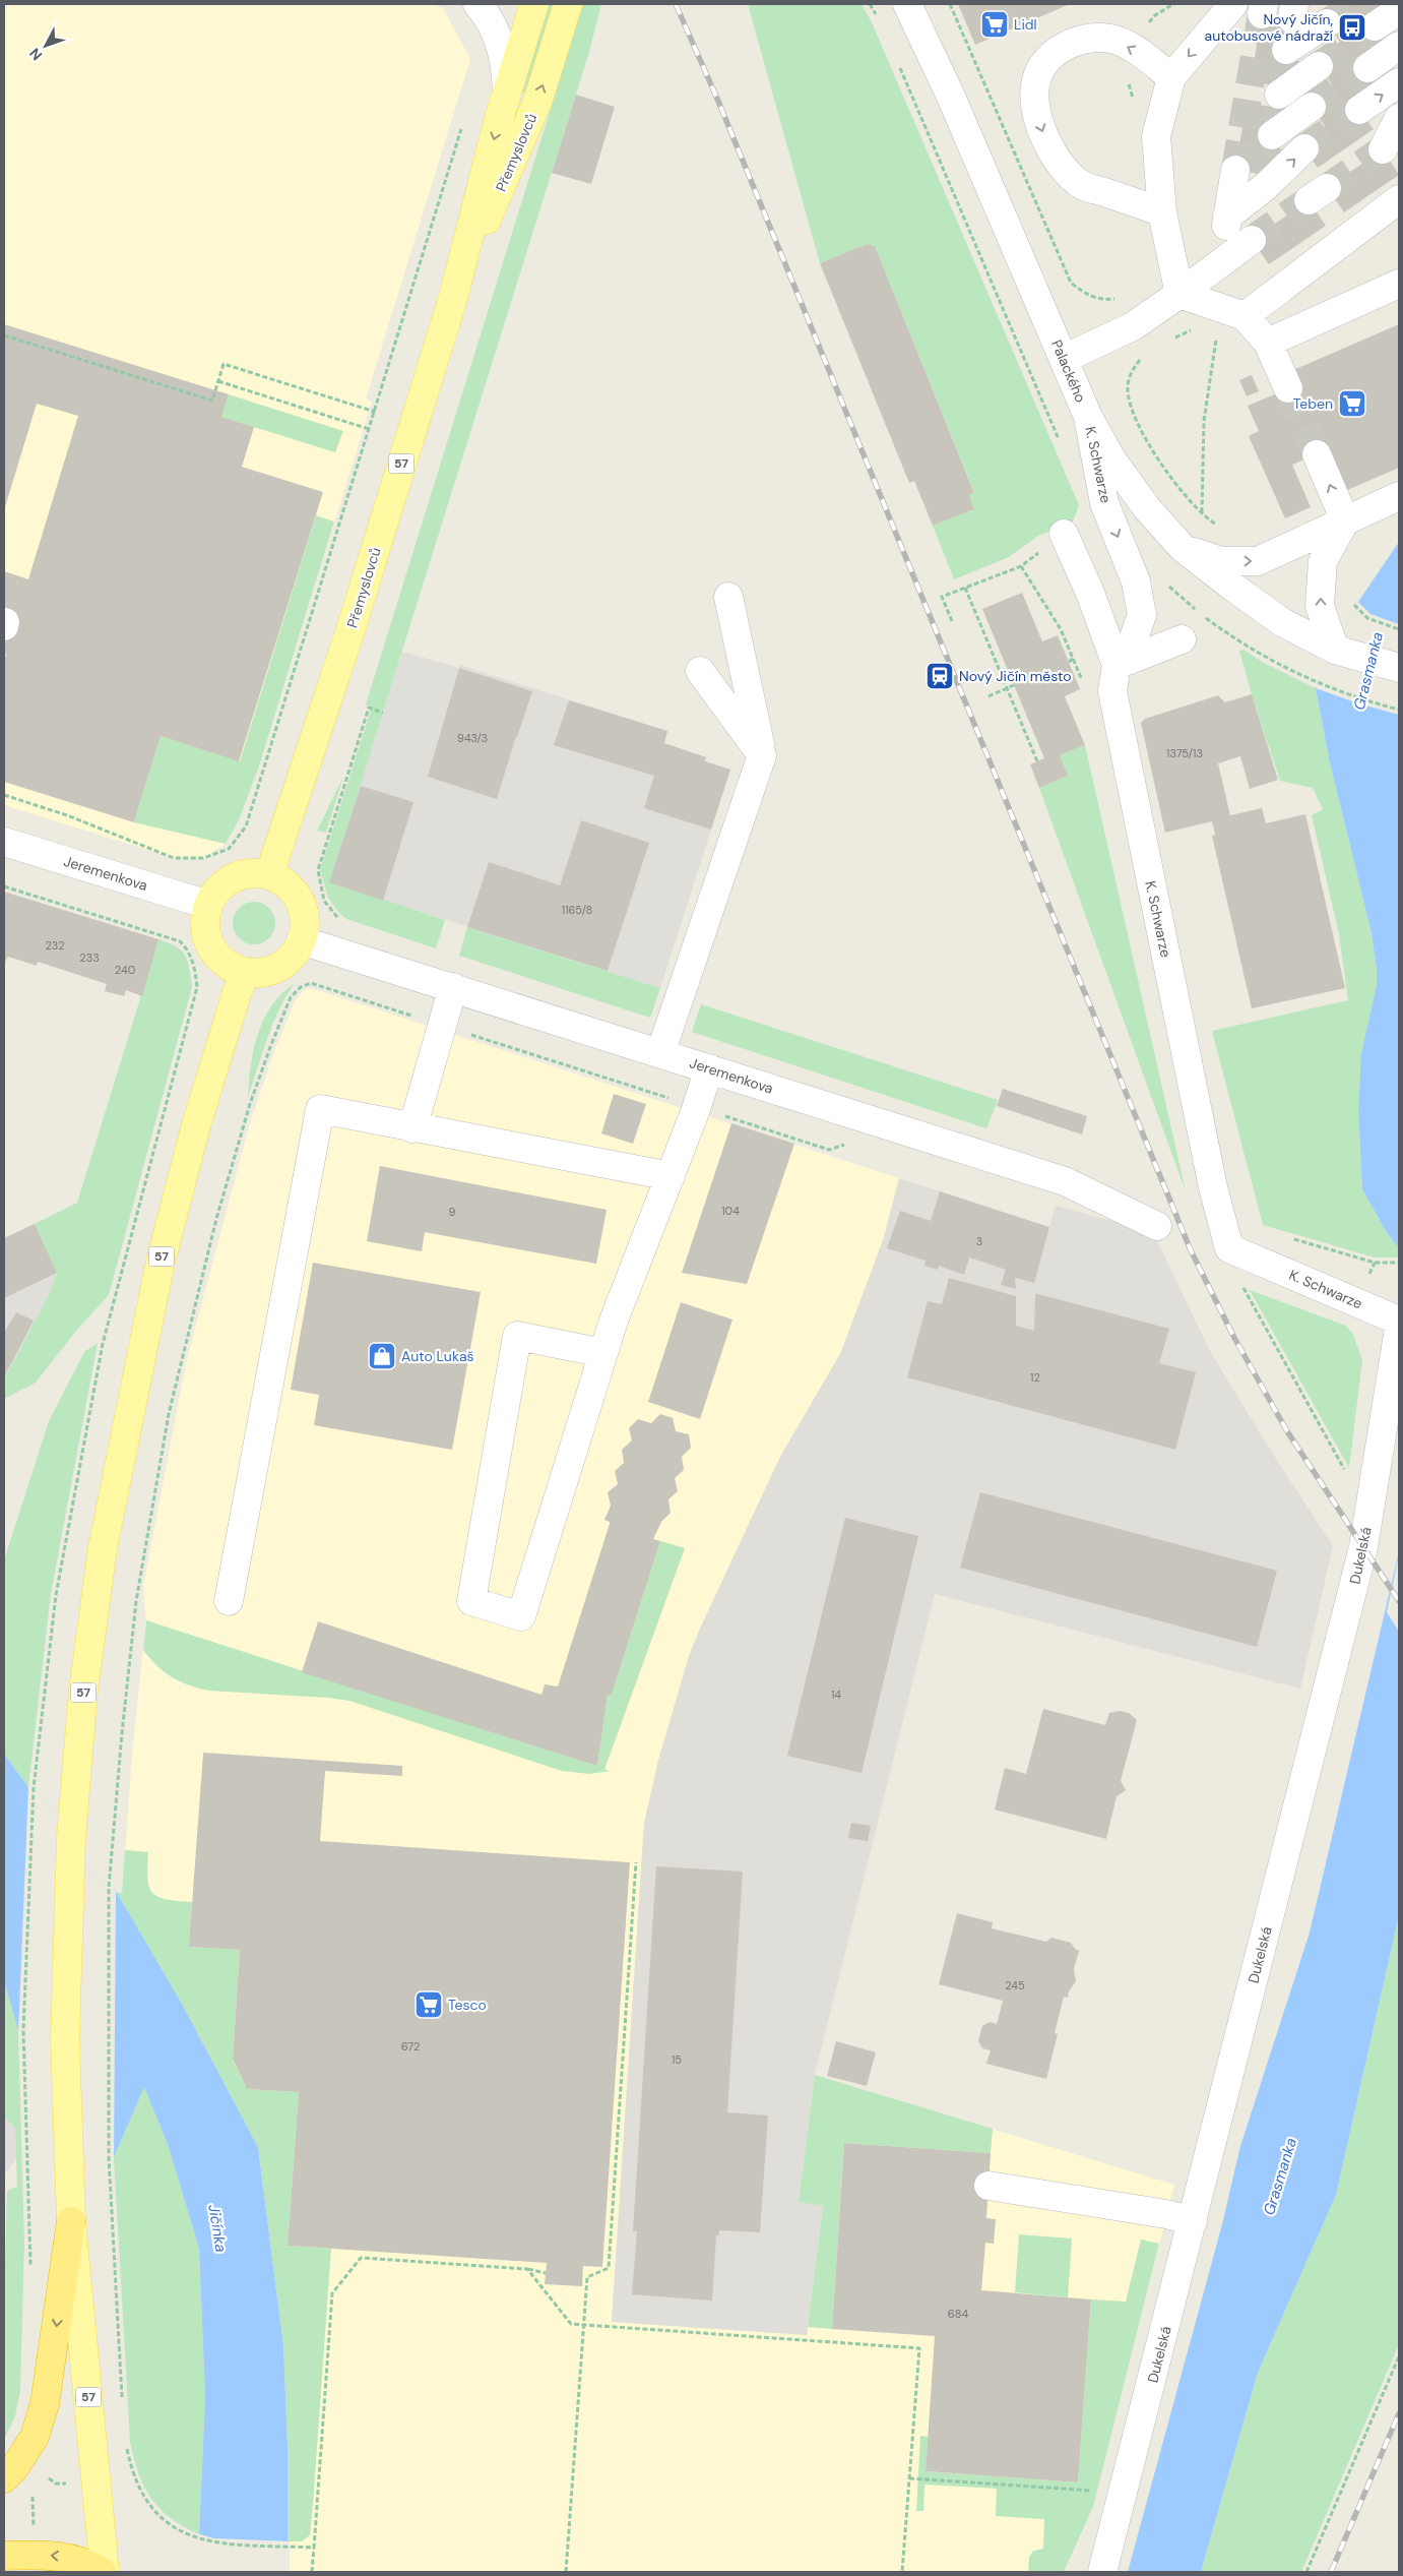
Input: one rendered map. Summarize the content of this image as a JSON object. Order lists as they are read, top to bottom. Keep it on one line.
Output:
{"streets":{"main road":["Přemyslovců","57"],"street":["Palackého","K. Schwarze","Jeremenkova","Dukelská"]},"crossings":[["Přemyslovců","57"],["Přemyslovců","Jeremenkova"],["Palackého","K. Schwarze"],["57","Jeremenkova"],["K. Schwarze","Dukelská"]],"water":["Grasmanka","Jičínka"],"places":{"supermarket":["Lidl","Teben","Tesco"],"bus stop":["Nový Jičín, autobusové nádraží"],"station":["Nový Jičín město"],"shop":["Auto Lukaš"]},"house_numbers":["943/3","1375/13","1165/8","232","233","240","104","9","3","12","14","245","672","15","684"],"north":"bottom left"}
